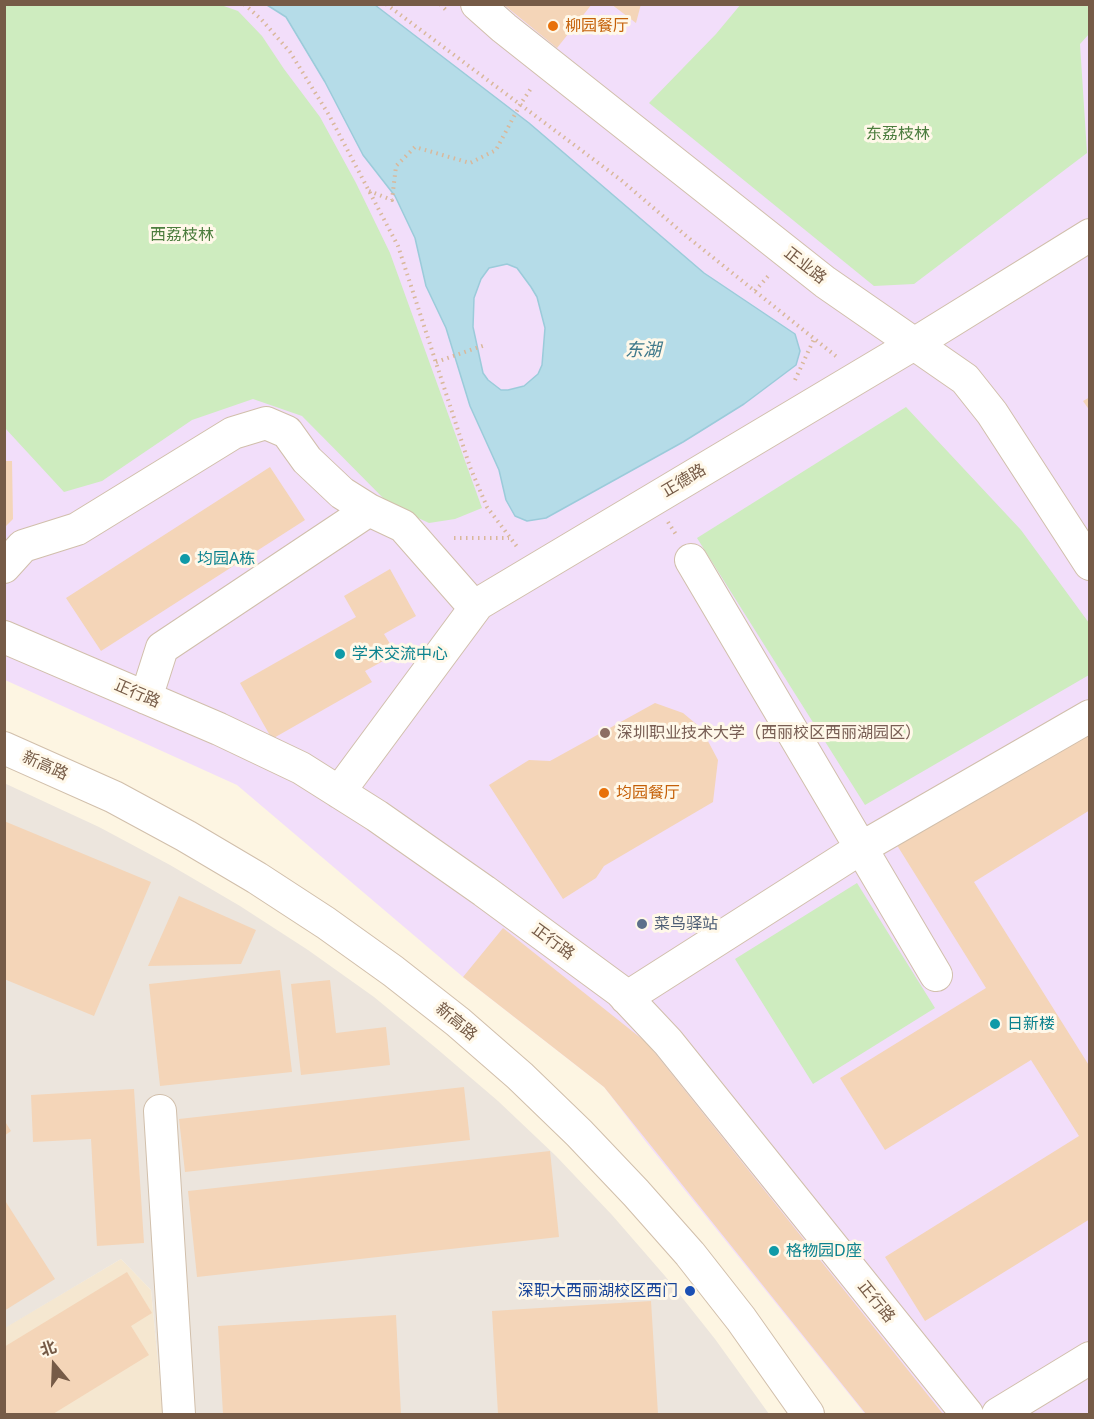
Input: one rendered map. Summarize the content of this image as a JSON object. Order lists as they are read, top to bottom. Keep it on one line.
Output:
{"streets":{"street":["正业路","正德路","正行路","新高路"]},"crossings":[["正业路","正德路"],["正德路","正行路"]],"water":["东湖"],"parks":["东荔枝林","西荔枝林"],"places":["柳园餐厅","均园A栋","学术交流中心","深圳职业技术大学（西丽校区西丽湖园区）","均园餐厅","菜鸟驿站","日新楼","格物园D座","深职大西丽湖校区西门"],"north":"top"}
